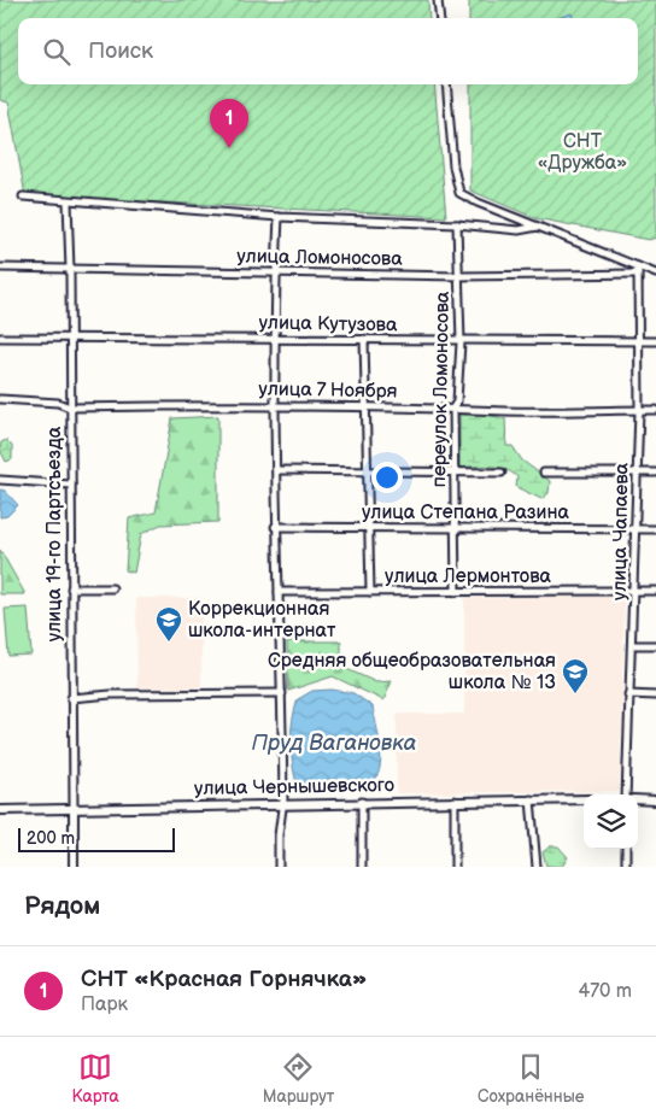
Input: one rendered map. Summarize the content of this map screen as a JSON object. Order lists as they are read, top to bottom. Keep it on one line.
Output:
{"streets":{"street":["улица Ломоносова","улица Кутузова","переулок Ломоносова","улица 7 Ноября","улица Степана Разина","улица Чапаева","улица 19-го Партсъезда","улица Лермонтова","улица Чернышевского"]},"crossings":[["улица Ломоносова","переулок Ломоносова"],["улица Ломоносова","улица Чапаева"],["улица Ломоносова","улица 19-го Партсъезда"],["улица Кутузова","переулок Ломоносова"],["улица Кутузова","улица Чапаева"],["улица Кутузова","улица 19-го Партсъезда"],["переулок Ломоносова","улица 7 Ноября"],["переулок Ломоносова","улица Степана Разина"],["переулок Ломоносова","улица Лермонтова"],["улица 7 Ноября","улица Чапаева"],["улица 7 Ноября","улица 19-го Партсъезда"],["улица Степана Разина","улица Чапаева"],["улица Чапаева","улица Лермонтова"],["улица 19-го Партсъезда","улица Чернышевского"]],"water":["Пруд Вагановка"],"parks":["СНТ «Дружба»"],"places":{"school or university":["Коррекционная школа-интернат","Средняя общеобразовательная школа № 13"]},"scale_bar":"200 m","page":{"search":"Поиск","pins":"1","scale":"200 m","heading":"Рядом","list":[{"mark":"1","name":"СНТ «Красная Горнячка»","note":"Парк","value":"470 m"}],"nav":["Карта","Маршрут","Сохранённые"]}}
